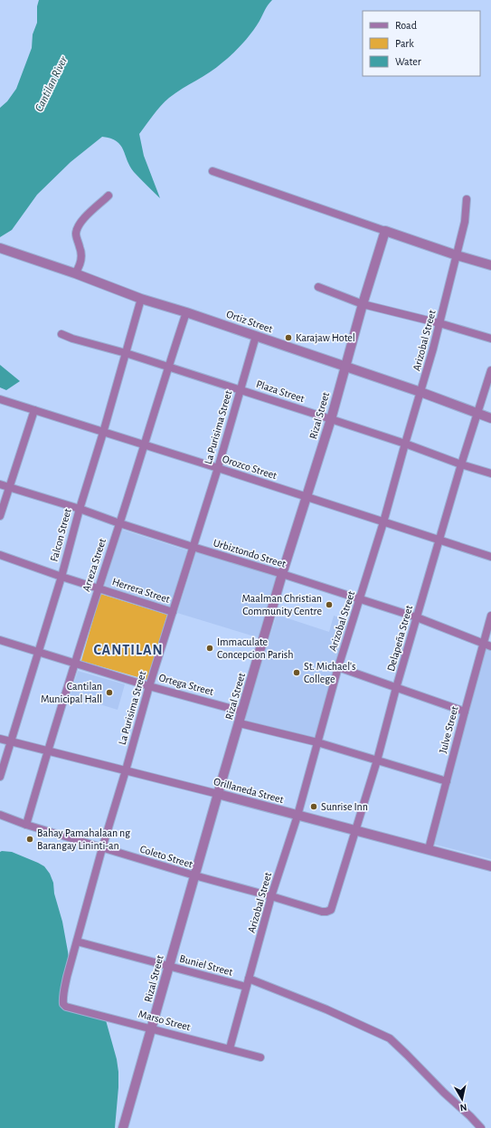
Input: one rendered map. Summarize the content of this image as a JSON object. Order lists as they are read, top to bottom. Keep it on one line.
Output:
{"streets":{"street":["Ortiz Street","Arizobal Street","Plaza Street","Rizal Street","La Purisima Street","Orozco Street","Falcon Street","Urbiztondo Street","Arreza Street","Herrera Street","Delapeña Street","Ortega Street","Julve Street","Orillaneda Street","Coleto Street","Buniel Street","Marso Street"]},"crossings":[["Ortiz Street","Arizobal Street"],["Ortiz Street","Rizal Street"],["Ortiz Street","La Purisima Street"],["Ortiz Street","Falcon Street"],["Ortiz Street","Arreza Street"],["Ortiz Street","Delapeña Street"],["Arizobal Street","Plaza Street"],["Arizobal Street","Orozco Street"],["Arizobal Street","Urbiztondo Street"],["Arizobal Street","Orillaneda Street"],["Arizobal Street","Coleto Street"],["Arizobal Street","Buniel Street"],["Arizobal Street","Marso Street"],["Plaza Street","Rizal Street"],["Plaza Street","La Purisima Street"],["Plaza Street","Falcon Street"],["Plaza Street","Arreza Street"],["Plaza Street","Delapeña Street"],["Rizal Street","Orozco Street"],["Rizal Street","Urbiztondo Street"],["Rizal Street","Ortega Street"],["Rizal Street","Orillaneda Street"],["Rizal Street","Coleto Street"],["Rizal Street","Buniel Street"],["Rizal Street","Marso Street"],["La Purisima Street","Orozco Street"],["La Purisima Street","Urbiztondo Street"],["La Purisima Street","Herrera Street"],["La Purisima Street","Ortega Street"],["La Purisima Street","Orillaneda Street"],["La Purisima Street","Coleto Street"],["La Purisima Street","Buniel Street"],["La Purisima Street","Marso Street"],["Orozco Street","Falcon Street"],["Orozco Street","Arreza Street"],["Orozco Street","Delapeña Street"],["Falcon Street","Urbiztondo Street"],["Falcon Street","Herrera Street"],["Falcon Street","Ortega Street"],["Falcon Street","Orillaneda Street"],["Urbiztondo Street","Arreza Street"],["Urbiztondo Street","Delapeña Street"],["Urbiztondo Street","Julve Street"],["Arreza Street","Herrera Street"],["Arreza Street","Ortega Street"],["Arreza Street","Orillaneda Street"],["Arreza Street","Coleto Street"],["Delapeña Street","Orillaneda Street"],["Delapeña Street","Coleto Street"],["Julve Street","Orillaneda Street"]],"districts":["CANTILAN"],"water":["Cantilan River"],"places":["Karajaw Hotel","Maalman Christian Community Centre","Immaculate Concepcion Parish","St. Michael's College","Cantilan Municipal Hall","Sunrise Inn","Bahay Pamahalaan ng Barangay Lininti-an"],"legend":["Road","Park","Water"],"north":"bottom"}
